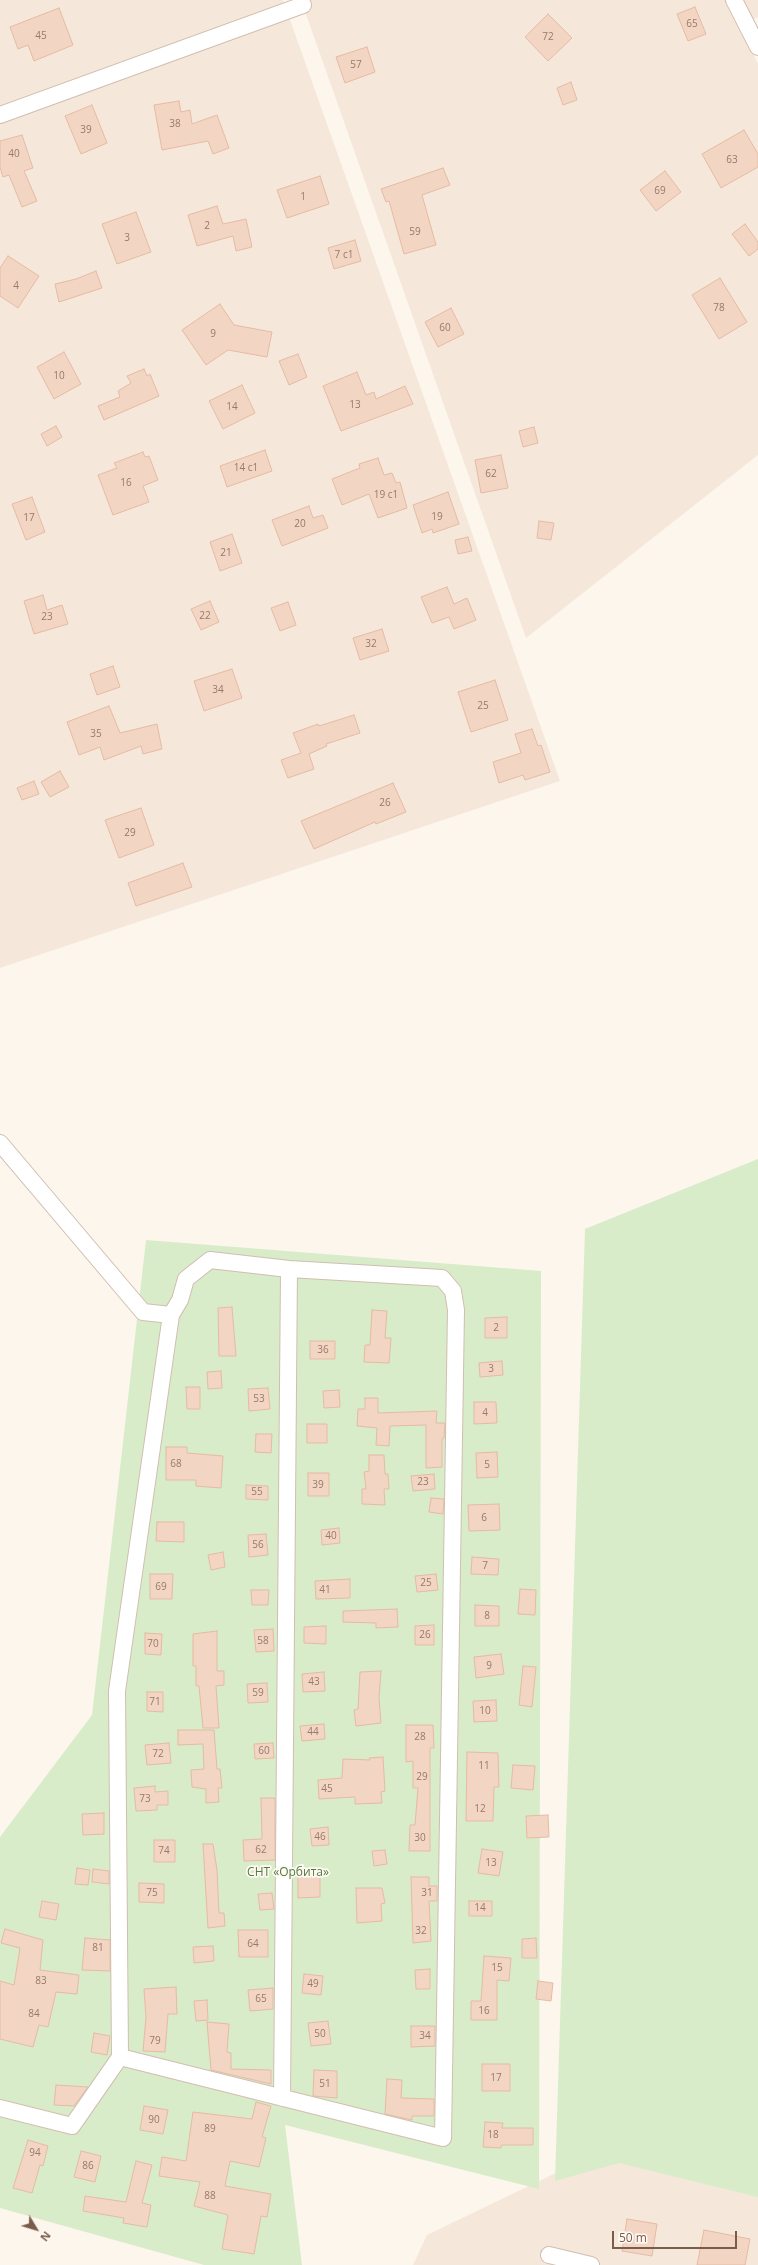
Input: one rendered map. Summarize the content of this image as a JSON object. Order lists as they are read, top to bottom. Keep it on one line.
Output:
{"parks":["СНТ «Орбита»"],"house_numbers":["65","45","72","57","38","39","40","63","69","1","2","59","3","7 с1","4","78","60","9","10","13","14","14 с1","62","16","19 с1","19","17","20","21","22","23","32","34","25","35","26","29","2","36","3","53","4","68","5","23","39","55","6","40","56","7","25","69","41","8","26","58","70","9","43","59","71","10","44","28","60","72","11","29","45","73","12","46","30","62","74","13","75","31","14","32","64","81","15","83","49","65","16","84","50","34","79","17","51","90","89","18","94","86","88"],"scale_bar":"50 m","north":"bottom right"}
